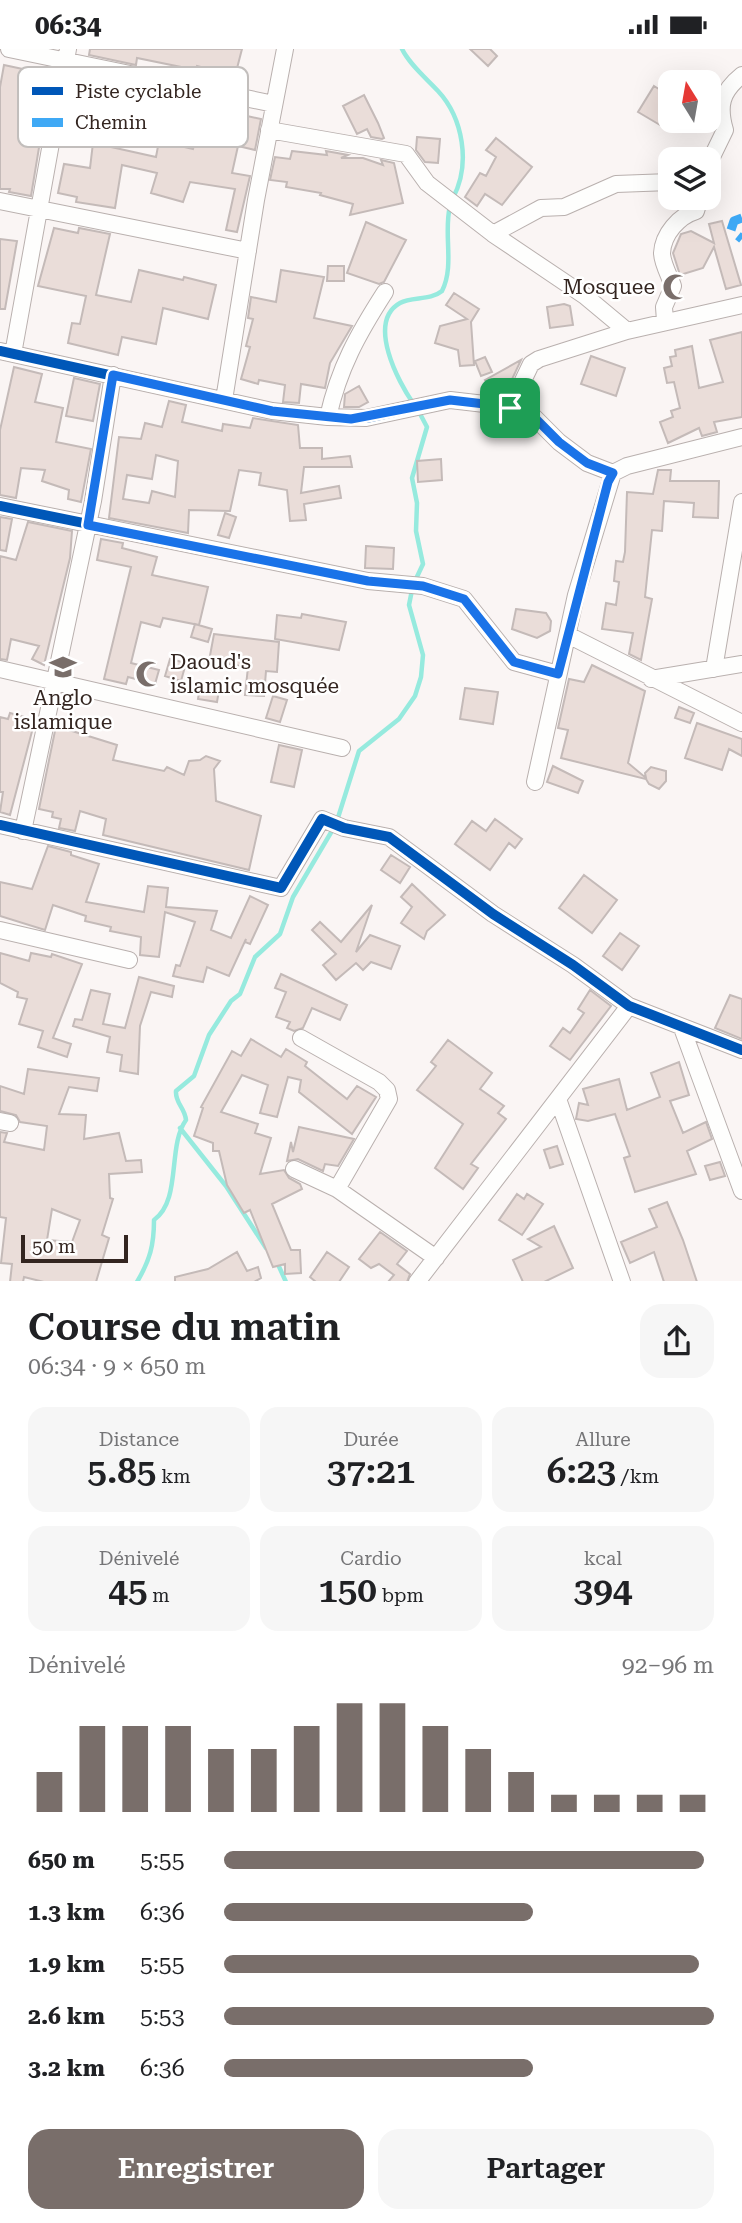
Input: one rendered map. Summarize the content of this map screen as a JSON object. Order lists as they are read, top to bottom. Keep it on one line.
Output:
{"places":{"mosque":["Mosquee","Daoud's islamic mosquée"],"school or university":["Anglo islamique"]},"legend":["Piste cyclable","Chemin"],"scale_bar":"50 m","north":"top","page":{"status":"06:34","scale":"50 m","heading":["Course du matin","06:34 · 9 × 650 m"],"stats":[["Distance","5.85 km"],["Durée","37:21"],["Allure","6:23 /km"],["Dénivelé","45 m"],["Cardio","150 bpm"],["kcal","394"]],"chart":["Dénivelé","92–96 m"],"list":[{"name":"650 m","note":"5:55"},{"name":"1.3 km","note":"6:36"},{"name":"1.9 km","note":"5:55"},{"name":"2.6 km","note":"5:53"},{"name":"3.2 km","note":"6:36"}],"buttons":["Enregistrer","Partager"]}}
